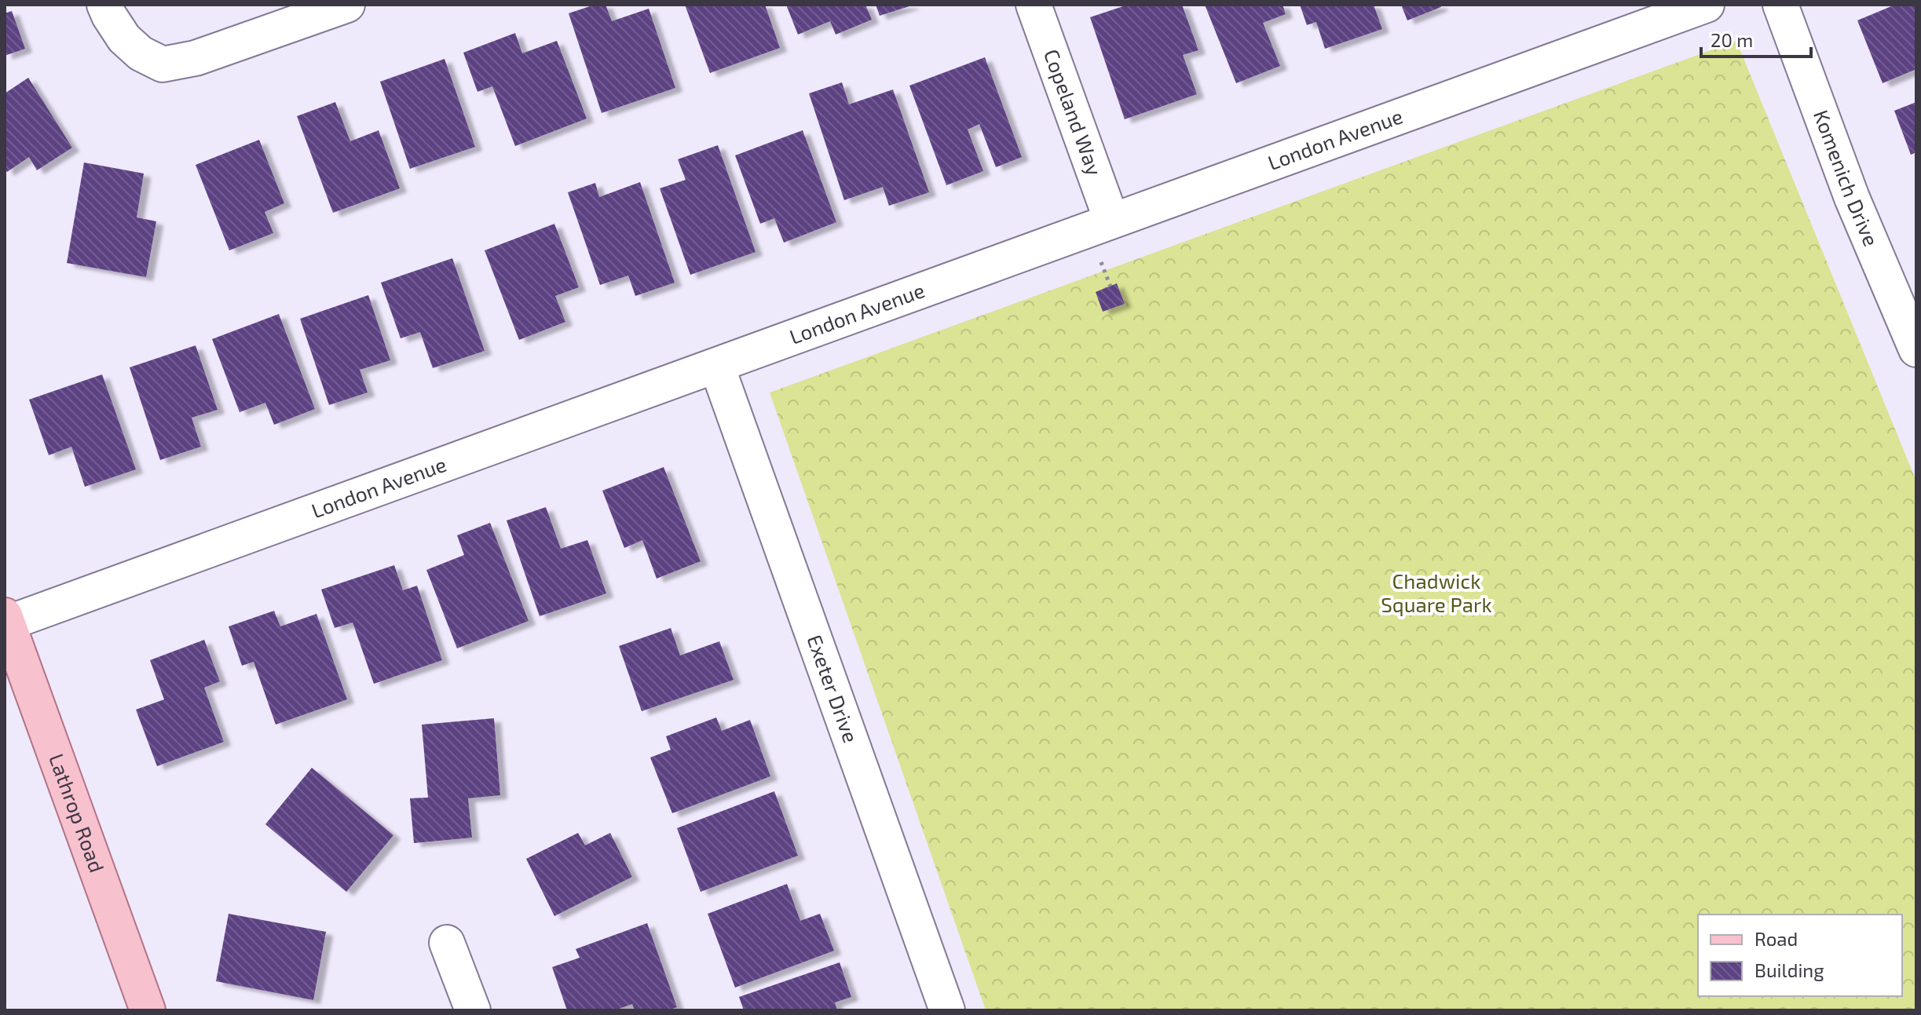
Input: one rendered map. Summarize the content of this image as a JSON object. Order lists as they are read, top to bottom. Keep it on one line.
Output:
{"streets":{"main road":["Lathrop Road"],"street":["Copeland Way","London Avenue","Komenich Drive","Exeter Drive"]},"crossings":[["Copeland Way","London Avenue"],["London Avenue","Exeter Drive"],["London Avenue","Lathrop Road"]],"parks":["Chadwick Square Park"],"legend":["Road","Building"],"scale_bar":"20 m"}
